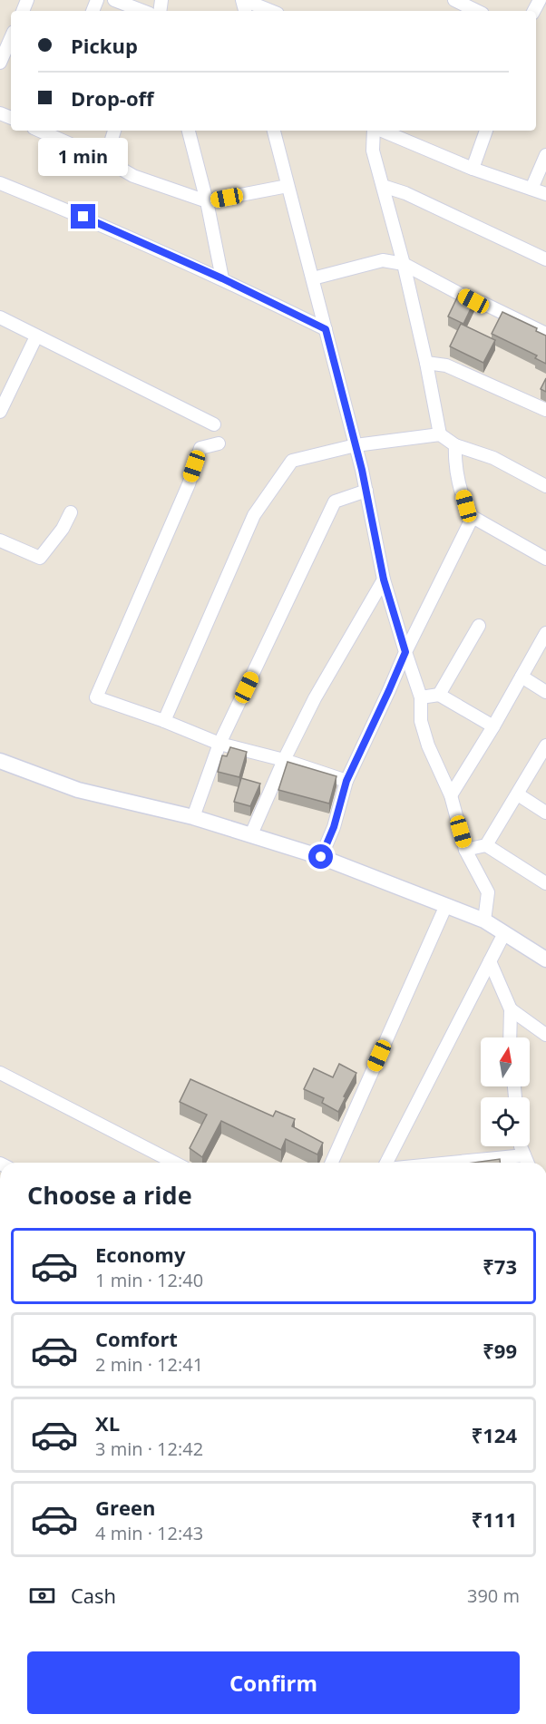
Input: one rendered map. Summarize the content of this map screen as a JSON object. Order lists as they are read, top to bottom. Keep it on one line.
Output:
{"north":"top","page":{"banner":["Pickup","Drop-off"],"bubble":"1 min","heading":"Choose a ride","list":[{"name":"Economy","note":"1 min · 12:40","value":"₹73"},{"name":"Comfort","note":"2 min · 12:41","value":"₹99"},{"name":"XL","note":"3 min · 12:42","value":"₹124"},{"name":"Green","note":"4 min · 12:43","value":"₹111"}],"pay":["Cash","390 m"],"buttons":"Confirm"}}
